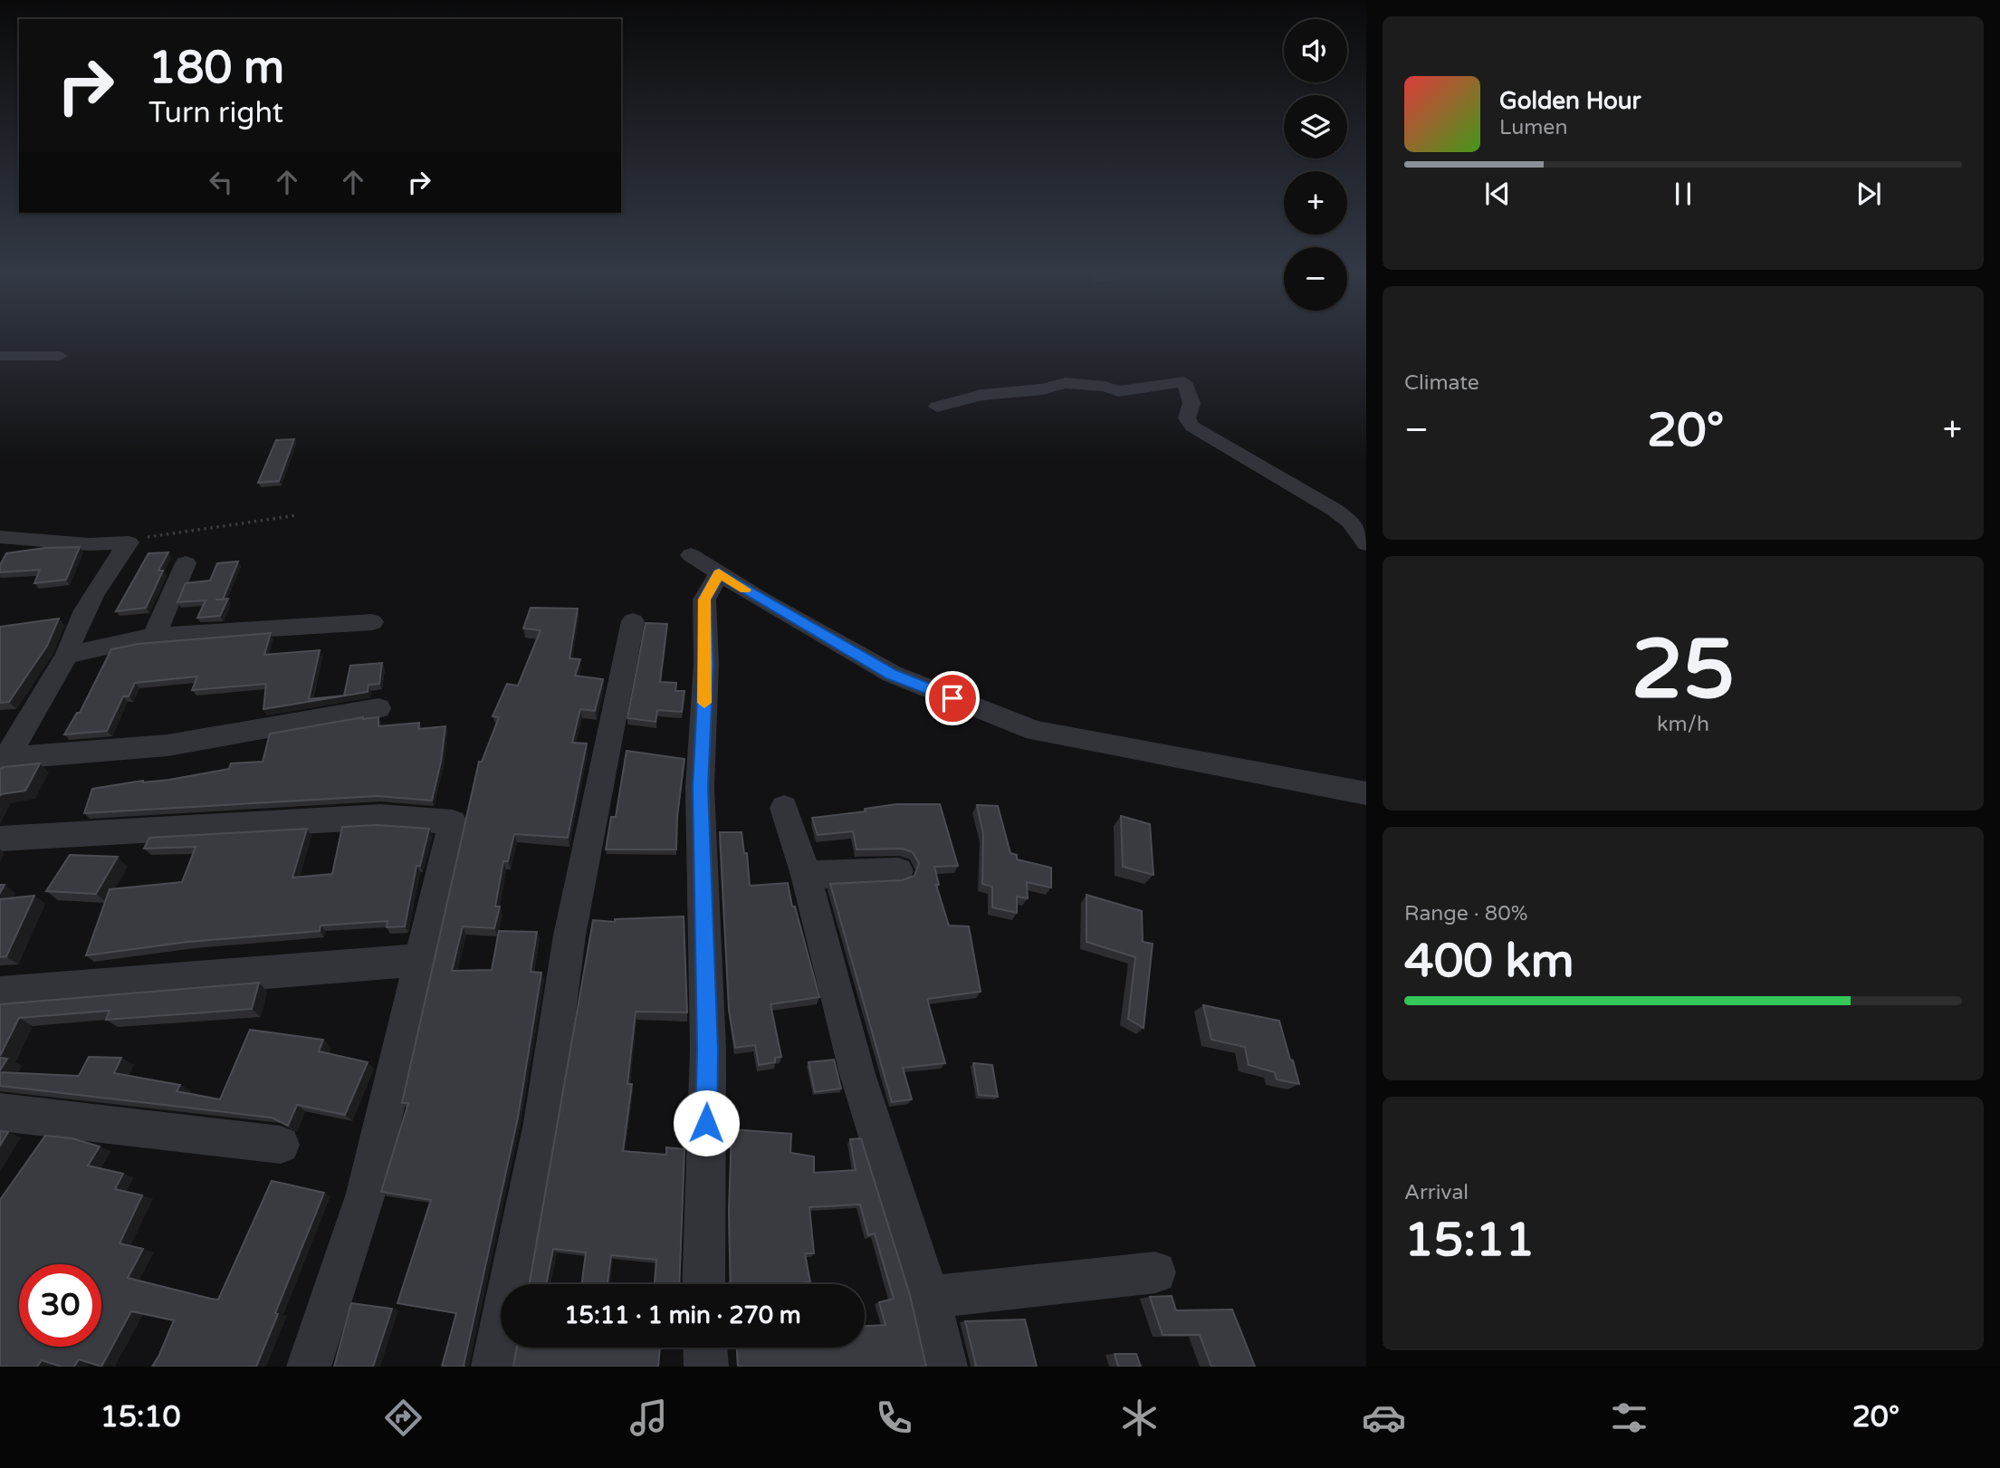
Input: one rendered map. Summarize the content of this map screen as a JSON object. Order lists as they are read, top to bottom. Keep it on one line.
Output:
{"page":{"map_buttons":["+","−"],"turn":["180 m","Turn right"],"song":["Golden Hour","Lumen"],"tile":["Climate",["25","km/h"],["Range · 80%","400 km"],["Arrival","15:11"]],"heat":["−","20°","+"],"limit":"30","trip":"15:11 · 1 min · 270 m","tabs":["15:10","20°"]}}
